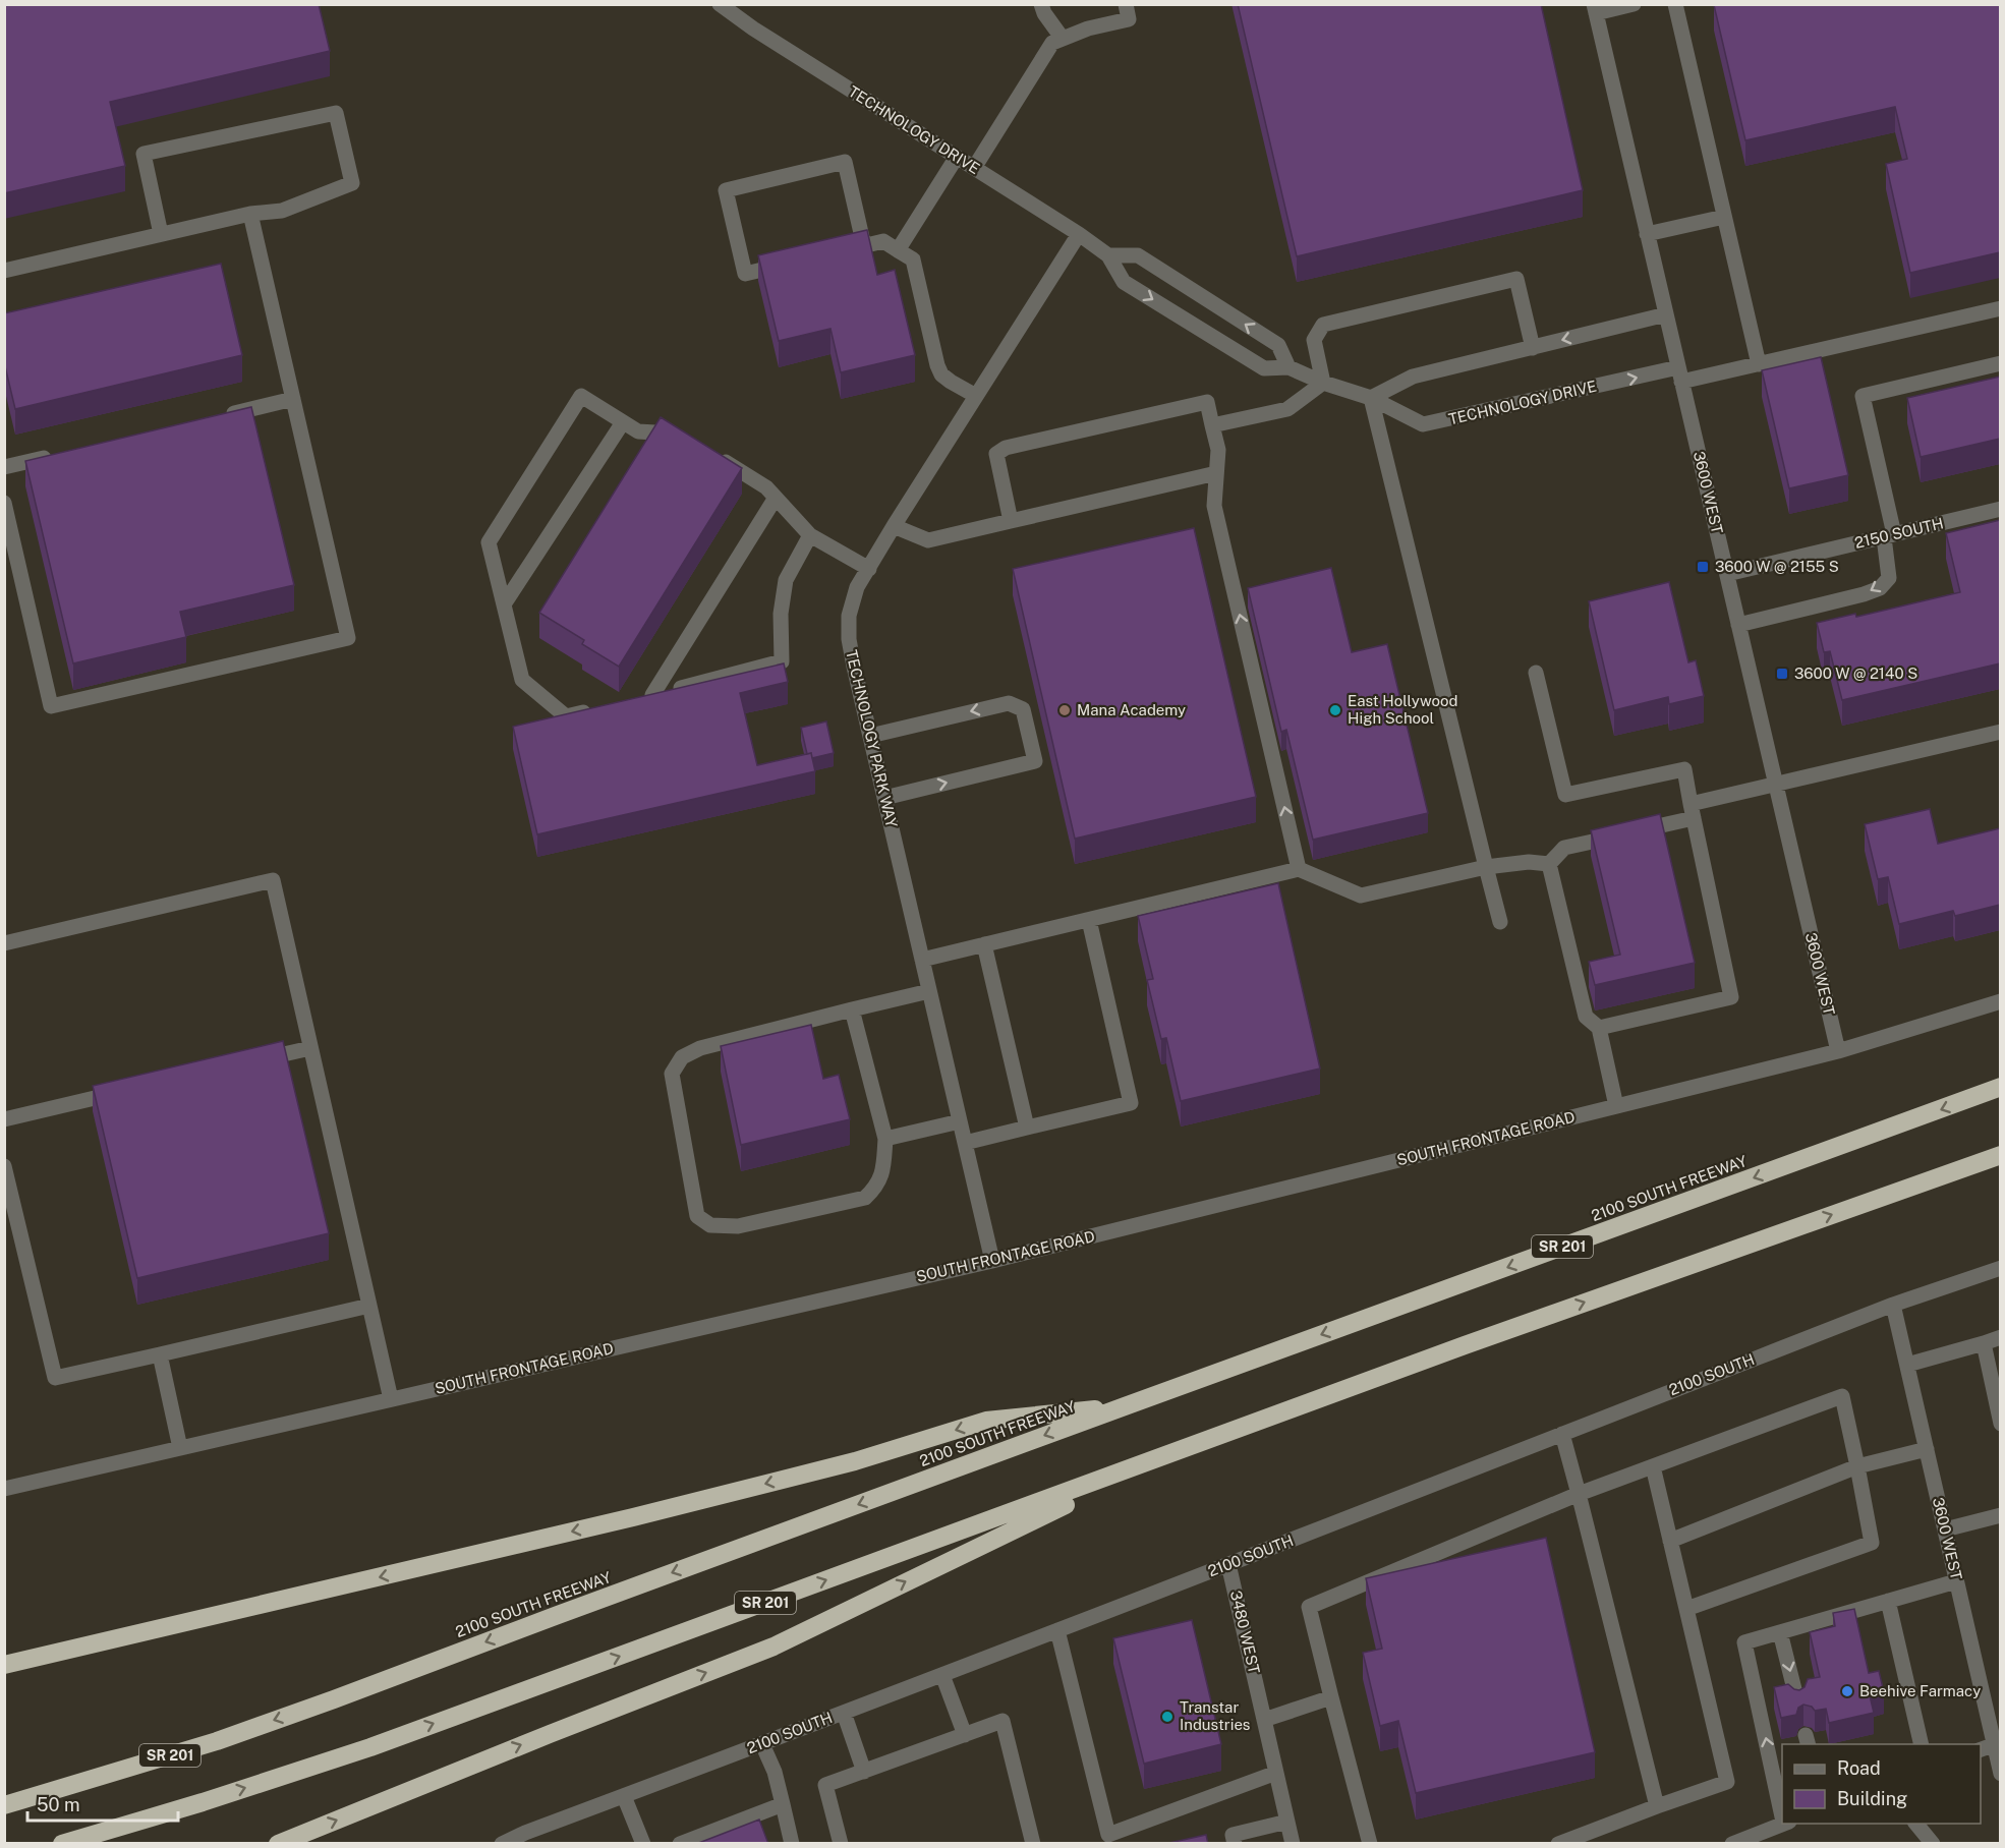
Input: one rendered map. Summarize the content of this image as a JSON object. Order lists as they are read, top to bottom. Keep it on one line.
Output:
{"streets":{"highway":["2100 SOUTH FREEWAY","SR 201"],"street":["TECHNOLOGY DRIVE","3600 WEST","2150 SOUTH","TECHNOLOGY PARK WAY","SOUTH FRONTAGE ROAD","2100 SOUTH","3480 WEST"]},"crossings":[["TECHNOLOGY DRIVE","3600 WEST"],["TECHNOLOGY DRIVE","TECHNOLOGY PARK WAY"],["3600 WEST","2150 SOUTH"],["3600 WEST","SOUTH FRONTAGE ROAD"],["3600 WEST","2100 SOUTH"],["TECHNOLOGY PARK WAY","SOUTH FRONTAGE ROAD"],["2100 SOUTH","3480 WEST"]],"places":{"transit":["3600 W @ 2155 S","3600 W @ 2140 S"],"other":["Mana Academy","East Hollywood High School","Beehive Farmacy","Transtar Industries"]},"legend":["Road","Building"],"scale_bar":"50 m"}
